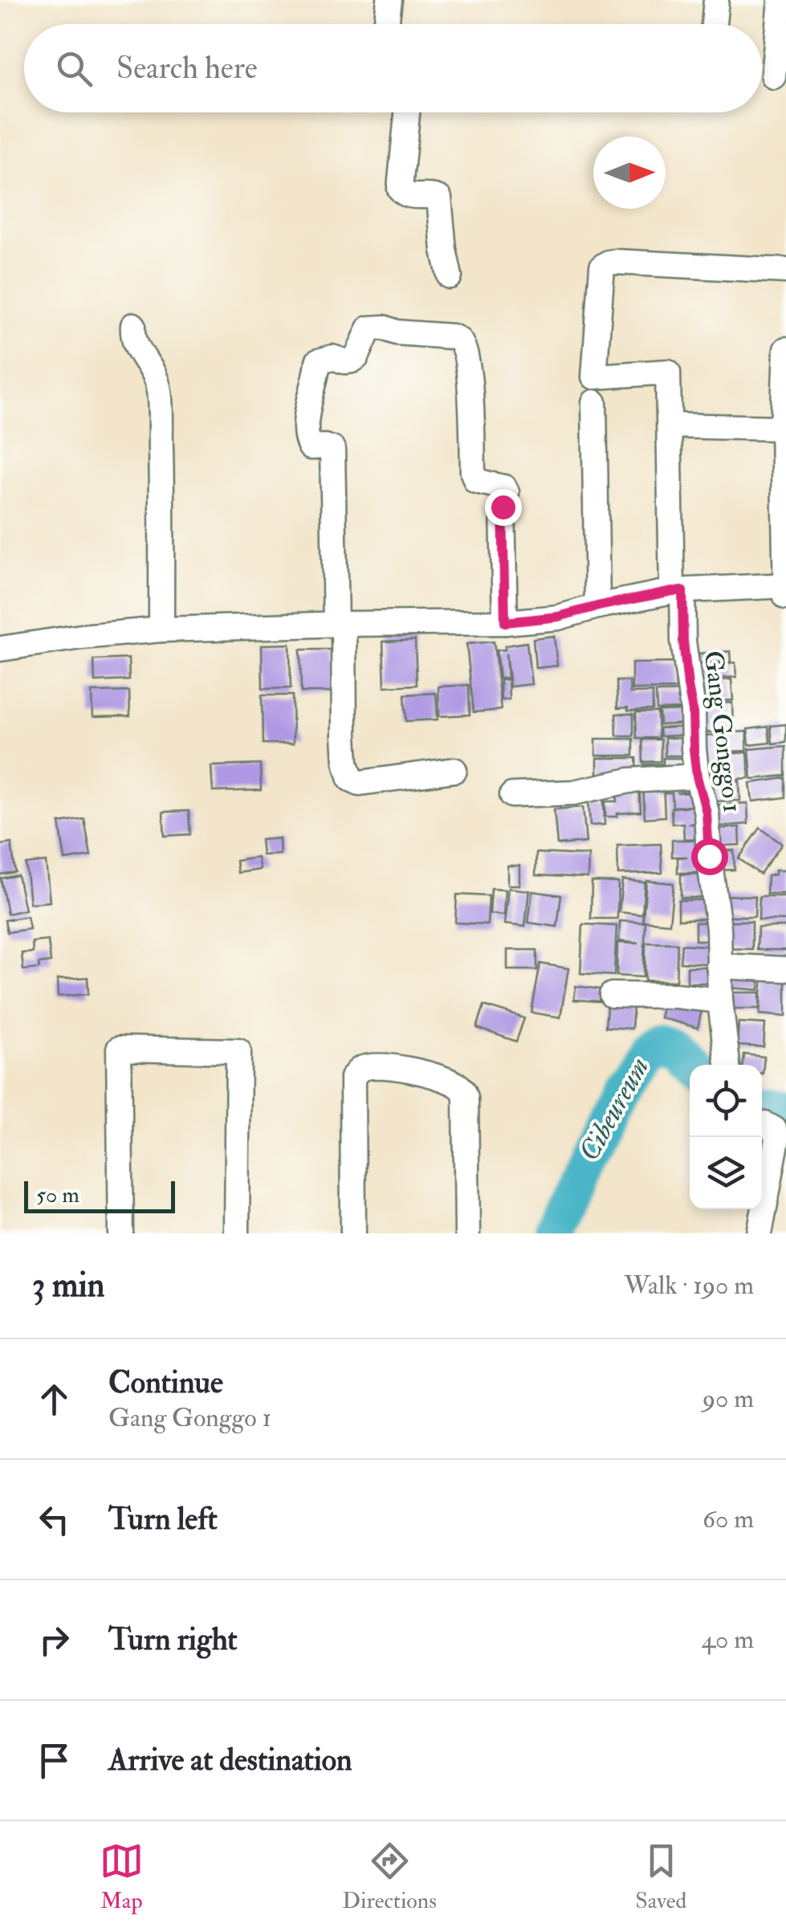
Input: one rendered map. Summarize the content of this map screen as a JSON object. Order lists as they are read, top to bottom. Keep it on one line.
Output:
{"streets":{"street":["Gang Gonggo 1"]},"water":["Cibeureum"],"scale_bar":"50 m","north":"right","page":{"search":"Search here","scale":"50 m","heading":["3 min","Walk · 190 m"],"list":[["Continue","Gang Gonggo 1","90 m"],["Turn left","60 m"],["Turn right","40 m"],"Arrive at destination"],"nav":["Map","Directions","Saved"]}}
